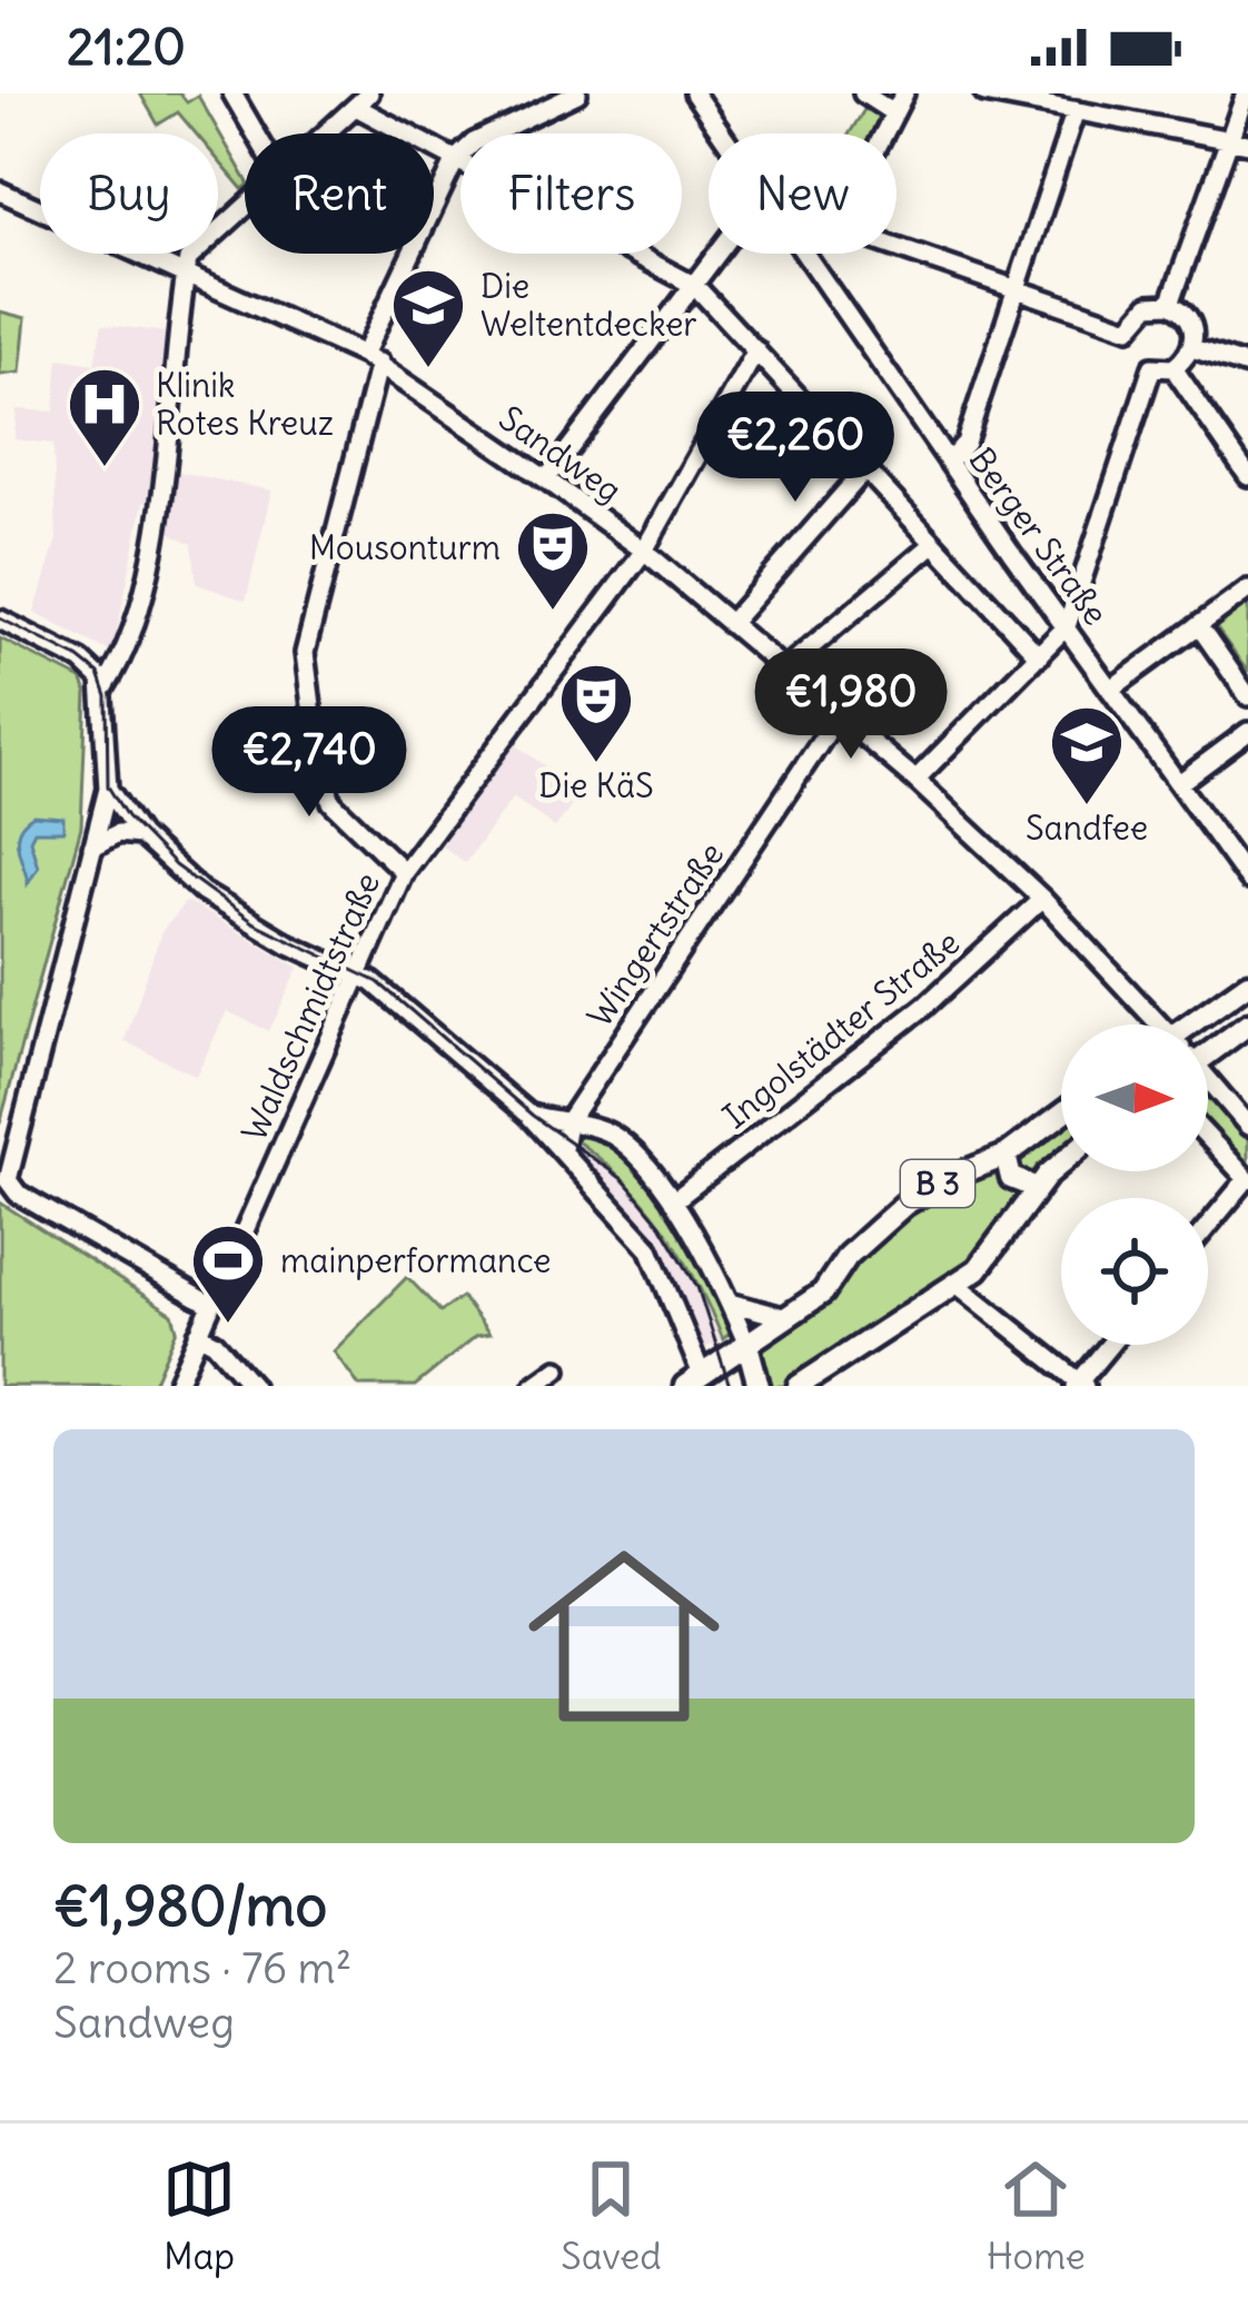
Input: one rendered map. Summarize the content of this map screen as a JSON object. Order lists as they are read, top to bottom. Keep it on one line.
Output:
{"streets":{"main road":["B 3"],"street":["Sandweg","Berger Straße","Wingertstraße","Waldschmidtstraße","Ingolstädter Straße"]},"crossings":[["Sandweg","Wingertstraße"],["Sandweg","Waldschmidtstraße"],["Sandweg","Ingolstädter Straße"]],"places":{"school or university":["Die Weltentdecker","Sandfee"],"hospital":["Klinik Rotes Kreuz"],"theatre":["Mousonturm","Die KäS"],"sports":["mainperformance"]},"north":"right","page":{"status":"21:20","chip":["Buy","Rent","Filters","New"],"price":["€2,260","€1,980","€2,740"],"list":[{"name":"€1,980/mo","note":"2 rooms · 76 m² · Sandweg"}],"tabs":["Map","Saved","Home"]}}
